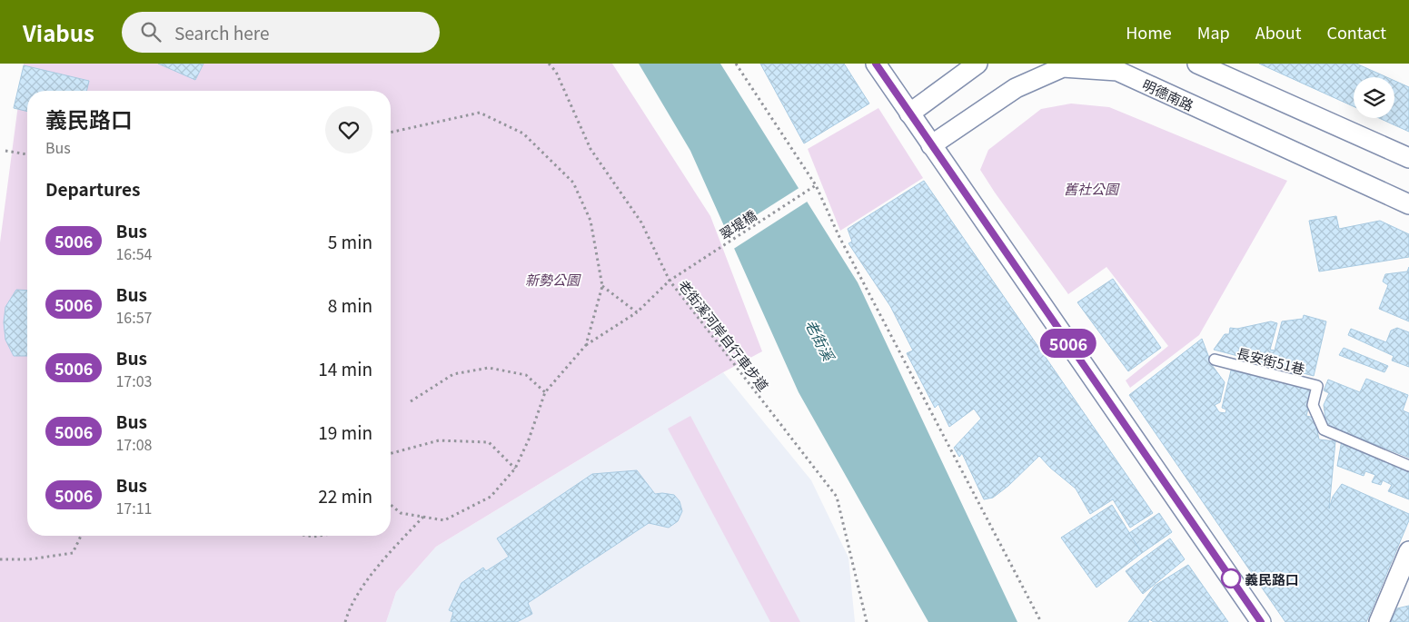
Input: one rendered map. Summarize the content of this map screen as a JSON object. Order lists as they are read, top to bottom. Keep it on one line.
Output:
{"streets":{"street":["明德南路"],"lane":["長安街51巷"],"path":["翠堤橋","老街溪河岸自行車步道"]},"crossings":[["翠堤橋","老街溪河岸自行車步道"]],"water":["老街溪"],"parks":["舊社公園","新勢公園"],"places":["義民路口"],"lines":["bus line 5006"],"page":{"header":"Viabus","search":"Search here","nav":["Home","Map","About","Contact"],"on_map":"5006","heading":[["義民路口","Bus"],"Departures"],"list":[{"mark":"5006","name":"Bus","note":"16:54","value":"5 min"},{"mark":"5006","name":"Bus","note":"16:57","value":"8 min"},{"mark":"5006","name":"Bus","note":"17:03","value":"14 min"},{"mark":"5006","name":"Bus","note":"17:08","value":"19 min"},{"mark":"5006","name":"Bus","note":"17:11","value":"22 min"}]}}
